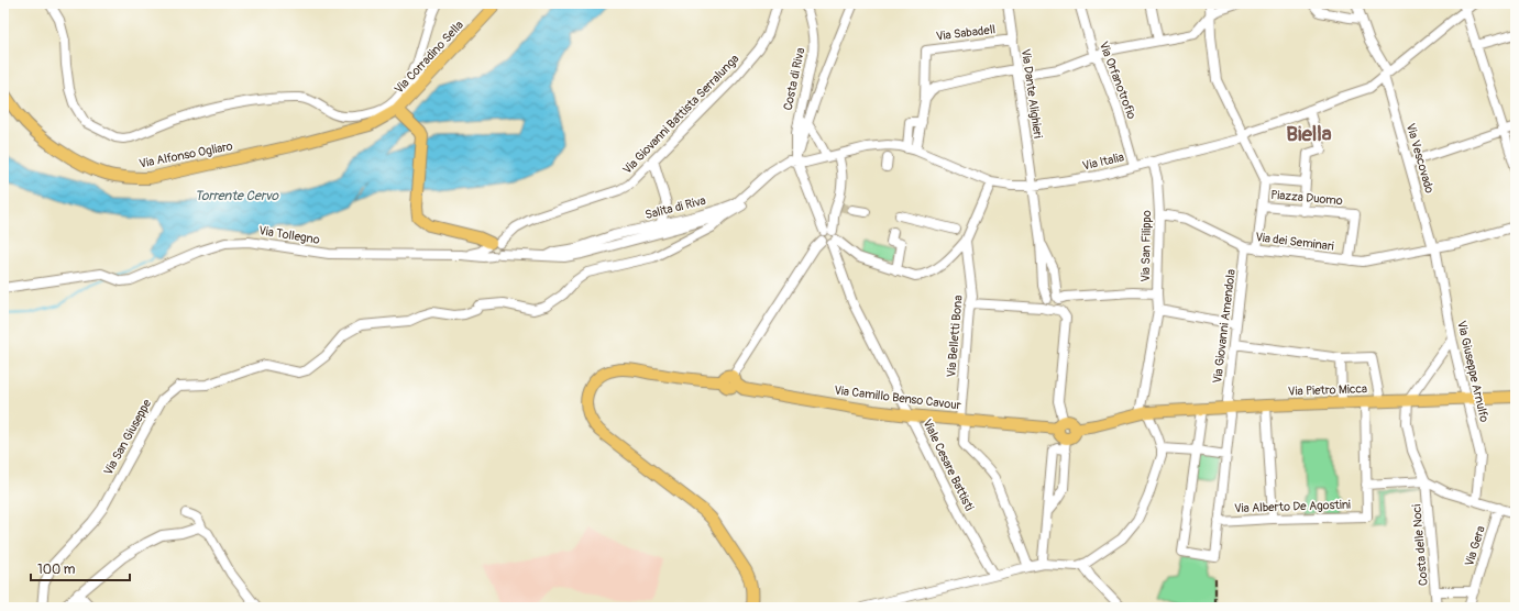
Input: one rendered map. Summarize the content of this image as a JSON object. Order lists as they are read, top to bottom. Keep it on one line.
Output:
{"streets":{"main road":["Via Corradino Sella","Via Alfonso Ogliaro","Via Pietro Micca","Via Camillo Benso Cavour"],"street":["Via Sabadell","Costa di Riva","Via Orfanotrofio","Via Dante Alighieri","Via Giovanni Battista Serralunga","Via Vescovado","Via Italia","Piazza Duomo","Salita di Riva","Via Tollegno","Via dei Seminari","Via San Filippo","Via Giovanni Amendola","Via Belletti Bona","Via Giuseppe Arnulfo","Via San Giuseppe","Viale Cesare Battisti","Via Alberto De Agostini","Costa delle Noci","Via Gera"]},"crossings":[["Via Sabadell","Via Dante Alighieri"],["Via Corradino Sella","Via Alfonso Ogliaro"],["Costa di Riva","Via Italia"],["Costa di Riva","Salita di Riva"],["Costa di Riva","Viale Cesare Battisti"],["Via Orfanotrofio","Via Italia"],["Via Dante Alighieri","Via Italia"],["Via Giovanni Battista Serralunga","Via Tollegno"],["Via Vescovado","Via Italia"],["Via Vescovado","Via dei Seminari"],["Via Vescovado","Via Giuseppe Arnulfo"],["Via Italia","Salita di Riva"],["Via Italia","Via San Filippo"],["Via Italia","Viale Cesare Battisti"],["Piazza Duomo","Via dei Seminari"],["Salita di Riva","Via Tollegno"],["Salita di Riva","Via San Giuseppe"],["Salita di Riva","Viale Cesare Battisti"],["Via dei Seminari","Via San Filippo"],["Via dei Seminari","Via Giovanni Amendola"],["Via dei Seminari","Via Giuseppe Arnulfo"],["Via San Filippo","Via Pietro Micca"],["Via Giovanni Amendola","Via Pietro Micca"],["Via Giovanni Amendola","Via Alberto De Agostini"],["Via Belletti Bona","Via Camillo Benso Cavour"],["Via Giuseppe Arnulfo","Via Pietro Micca"],["Via Pietro Micca","Costa delle Noci"],["Via Camillo Benso Cavour","Viale Cesare Battisti"]],"districts":["Biella"],"water":["Torrente Cervo"],"scale_bar":"100 m"}
